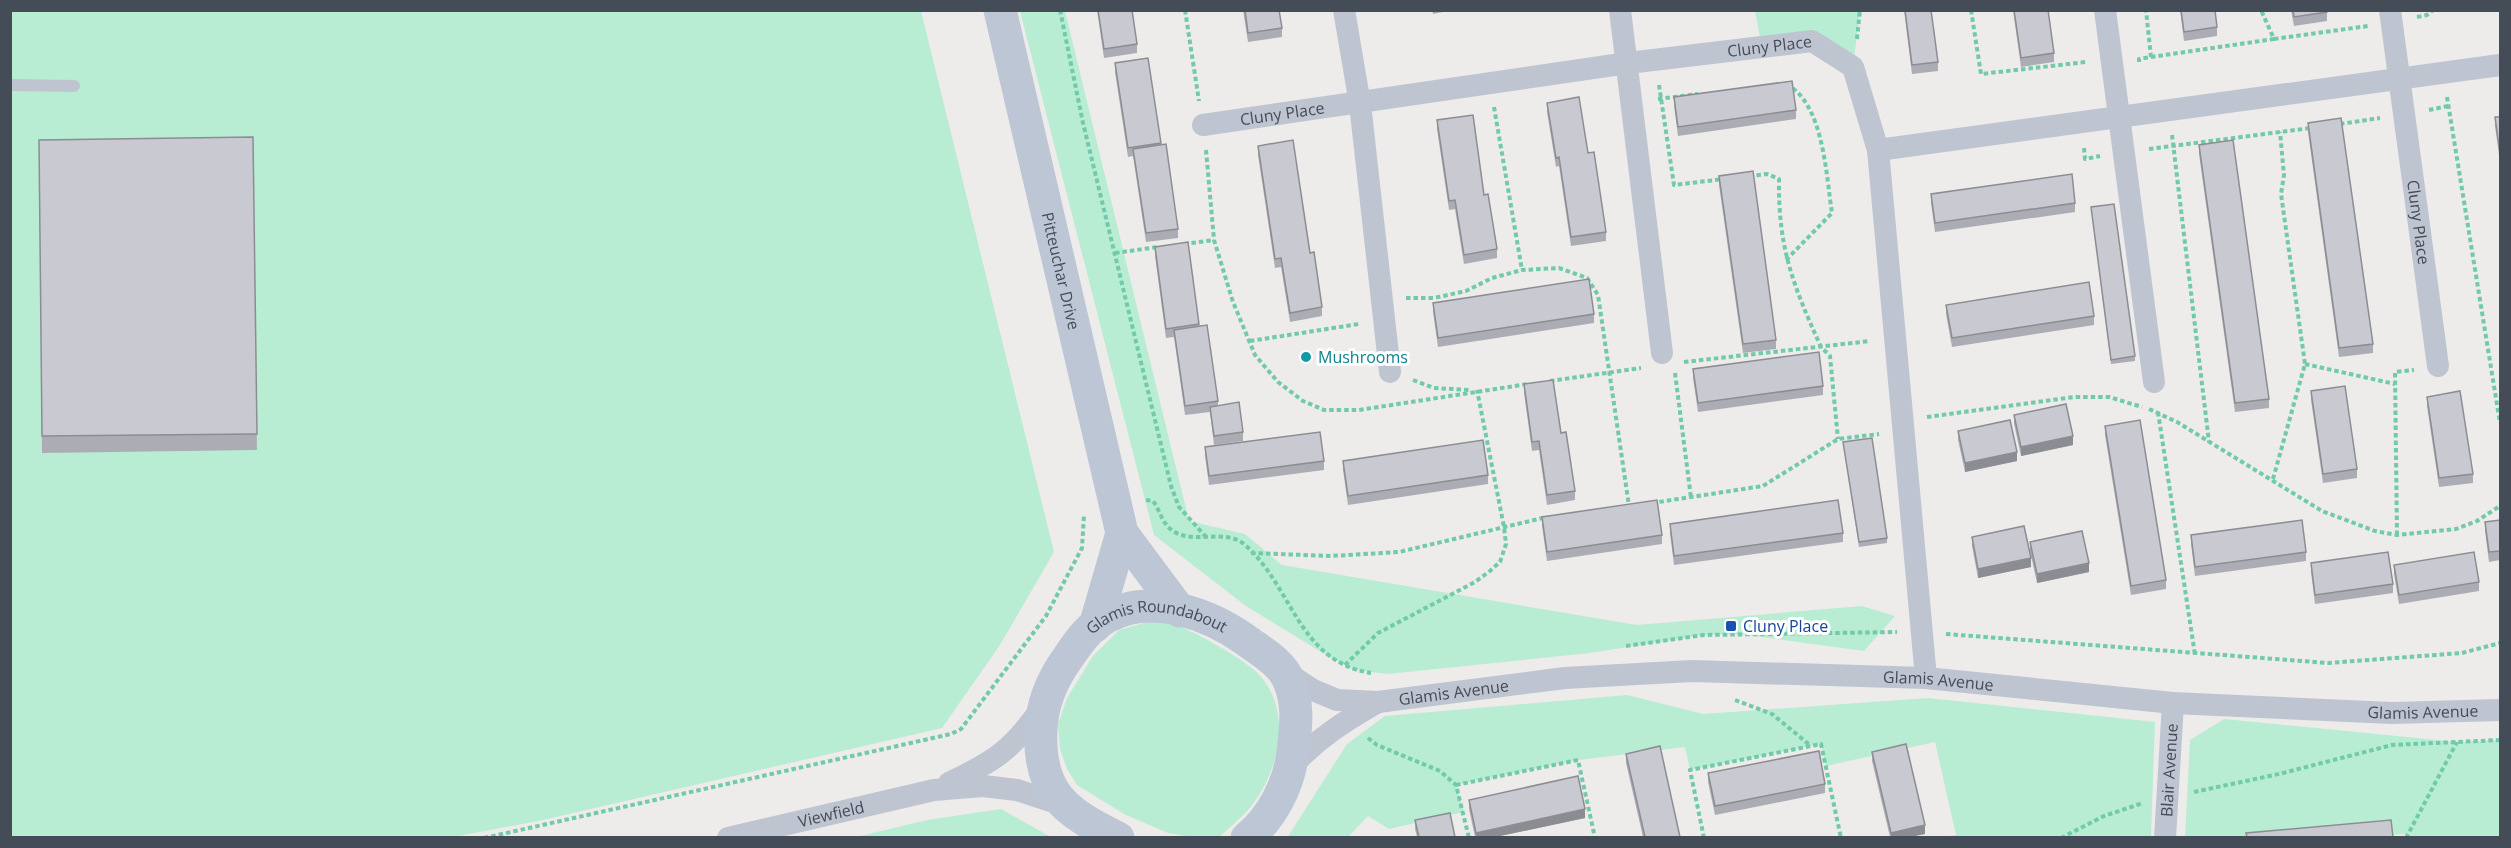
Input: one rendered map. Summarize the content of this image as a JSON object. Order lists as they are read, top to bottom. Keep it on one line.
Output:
{"streets":{"street":["Cluny Place","Pitteuchar Drive","Glamis Roundabout","Glamis Avenue","Blair Avenue","Viewfield"]},"crossings":[["Cluny Place","Glamis Avenue"],["Pitteuchar Drive","Glamis Roundabout"],["Glamis Roundabout","Glamis Avenue"],["Glamis Roundabout","Viewfield"],["Glamis Avenue","Blair Avenue"]],"places":{"other":["Mushrooms"],"transit":["Cluny Place"]}}
